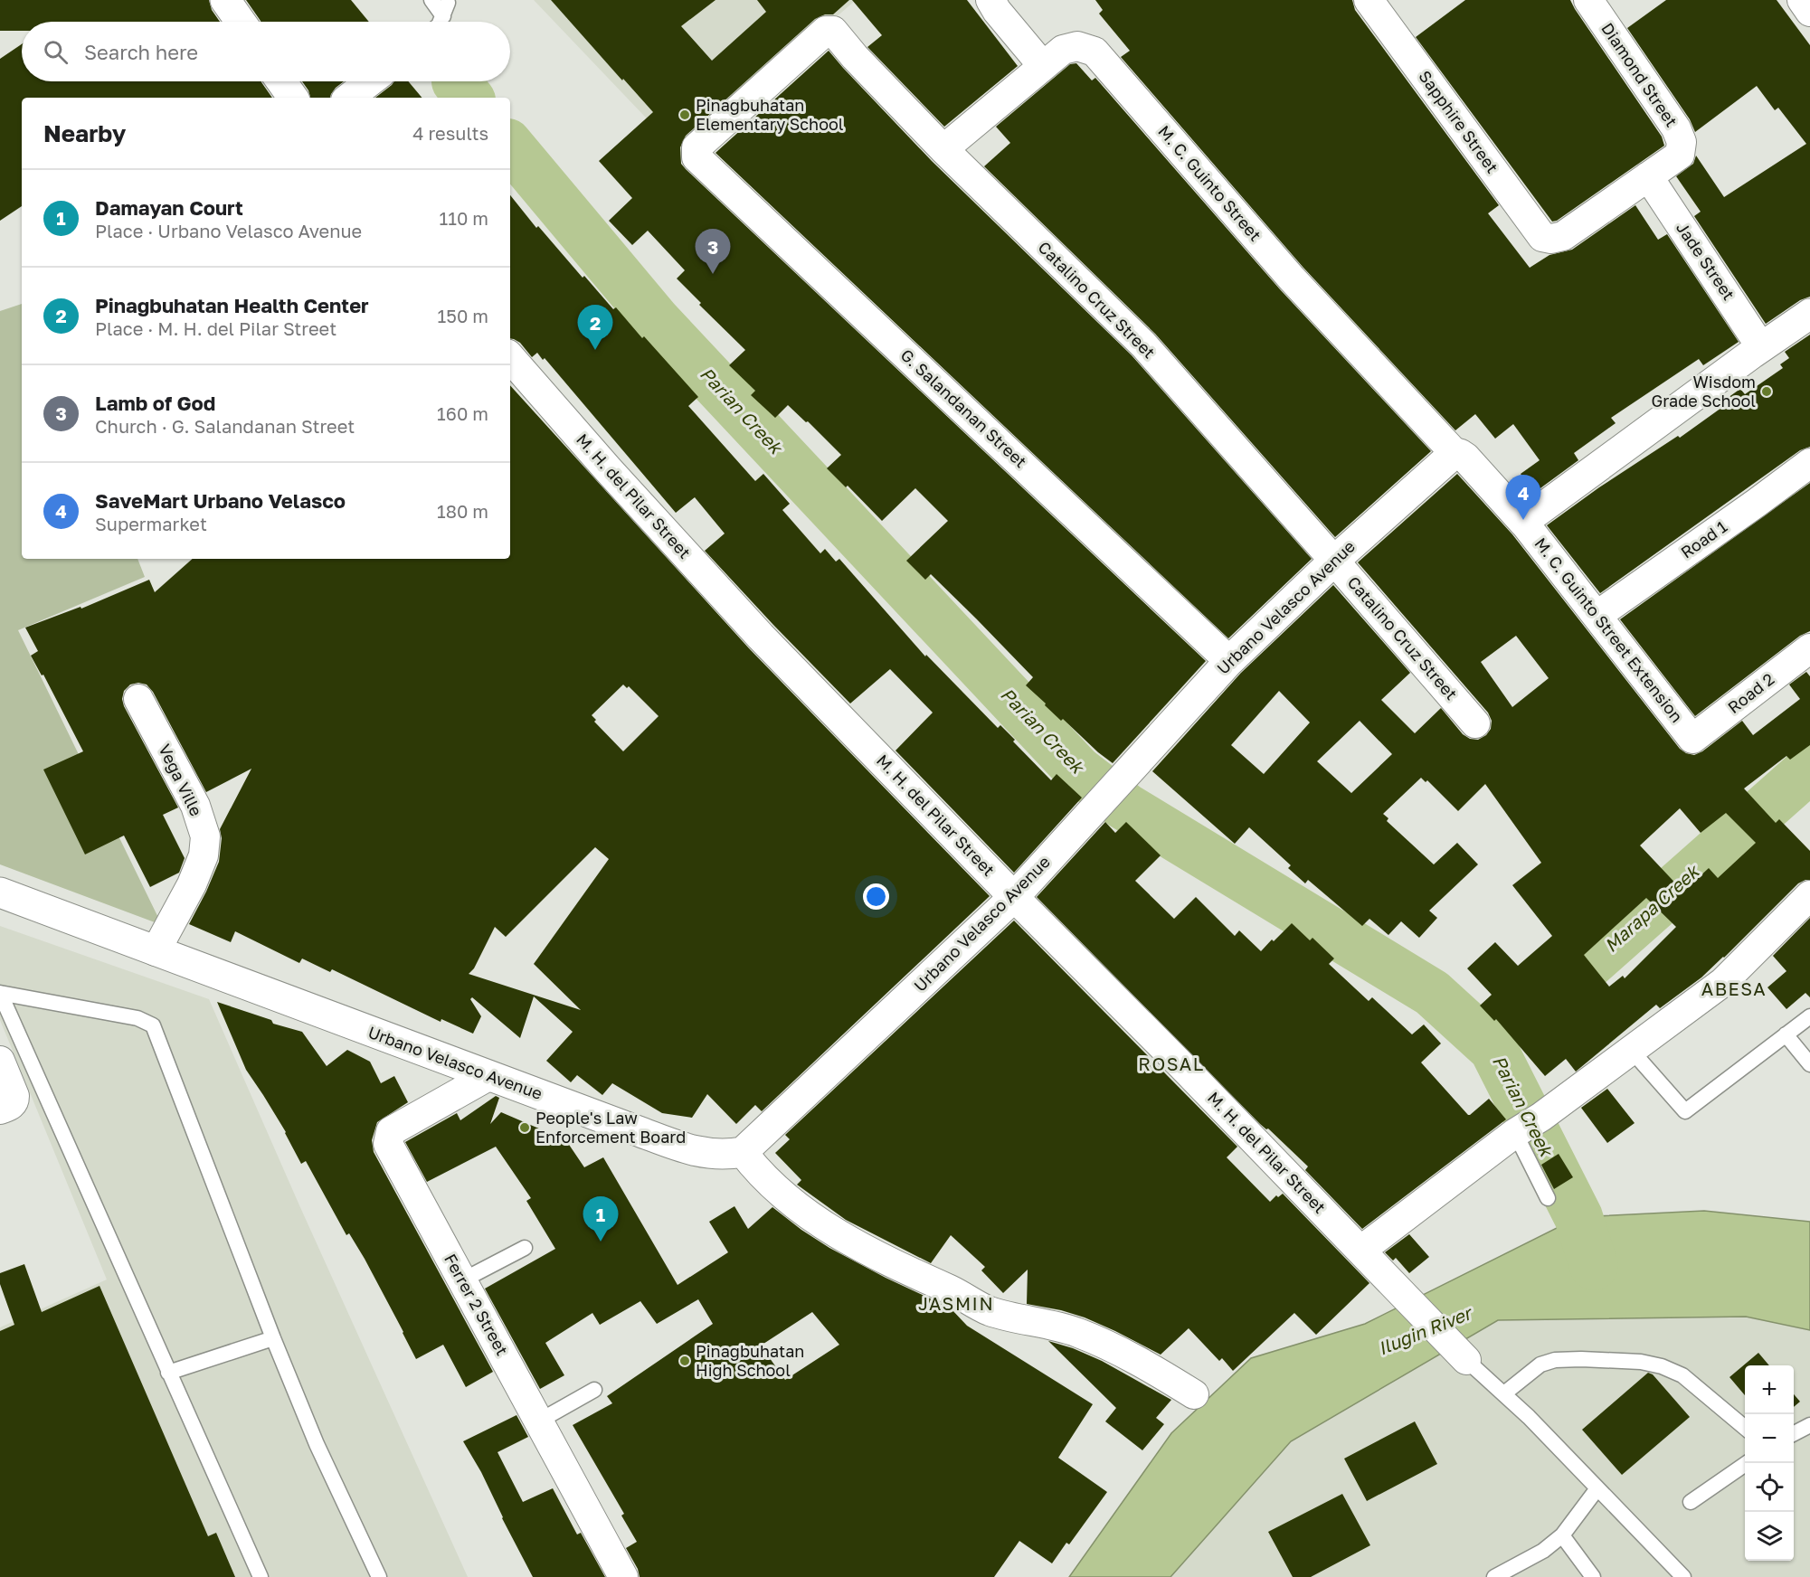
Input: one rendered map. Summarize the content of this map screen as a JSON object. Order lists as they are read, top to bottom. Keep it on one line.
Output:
{"streets":{"main road":["M. H. del Pilar Street","Urbano Velasco Avenue"],"street":["Diamond Street","Sapphire Street","M. C. Guinto Street","Jade Street","Catalino Cruz Street","G. Salandanan Street","Road 1","M. C. Guinto Street Extension","Road 2","Vega Ville","Ferrer 2 Street"]},"crossings":[["Diamond Street","Sapphire Street"],["Diamond Street","Jade Street"],["Sapphire Street","Jade Street"],["M. C. Guinto Street","Catalino Cruz Street"],["M. C. Guinto Street","Urbano Velasco Avenue"],["Catalino Cruz Street","G. Salandanan Street"],["Catalino Cruz Street","Urbano Velasco Avenue"],["G. Salandanan Street","Urbano Velasco Avenue"],["M. H. del Pilar Street","Urbano Velasco Avenue"],["Road 1","M. C. Guinto Street Extension"],["Urbano Velasco Avenue","Vega Ville"],["Urbano Velasco Avenue","Ferrer 2 Street"],["M. C. Guinto Street Extension","Road 2"]],"districts":["ABESA","ROSAL","JASMIN"],"water":["Parian Creek","Marapa Creek","Ilugin River"],"places":["Pinagbuhatan Elementary School","Wisdom Grade School","People's Law Enforcement Board","Pinagbuhatan High School"],"page":{"search":"Search here","heading":["Nearby","4 results"],"list":[{"mark":"1","name":"Damayan Court","note":"Place · Urbano Velasco Avenue","value":"110 m"},{"mark":"2","name":"Pinagbuhatan Health Center","note":"Place · M. H. del Pilar Street","value":"150 m"},{"mark":"3","name":"Lamb of God","note":"Church · G. Salandanan Street","value":"160 m"},{"mark":"4","name":"SaveMart Urbano Velasco","note":"Supermarket","value":"180 m"}],"pins":["3","2","4","1"],"map_buttons":["+","−"]}}
